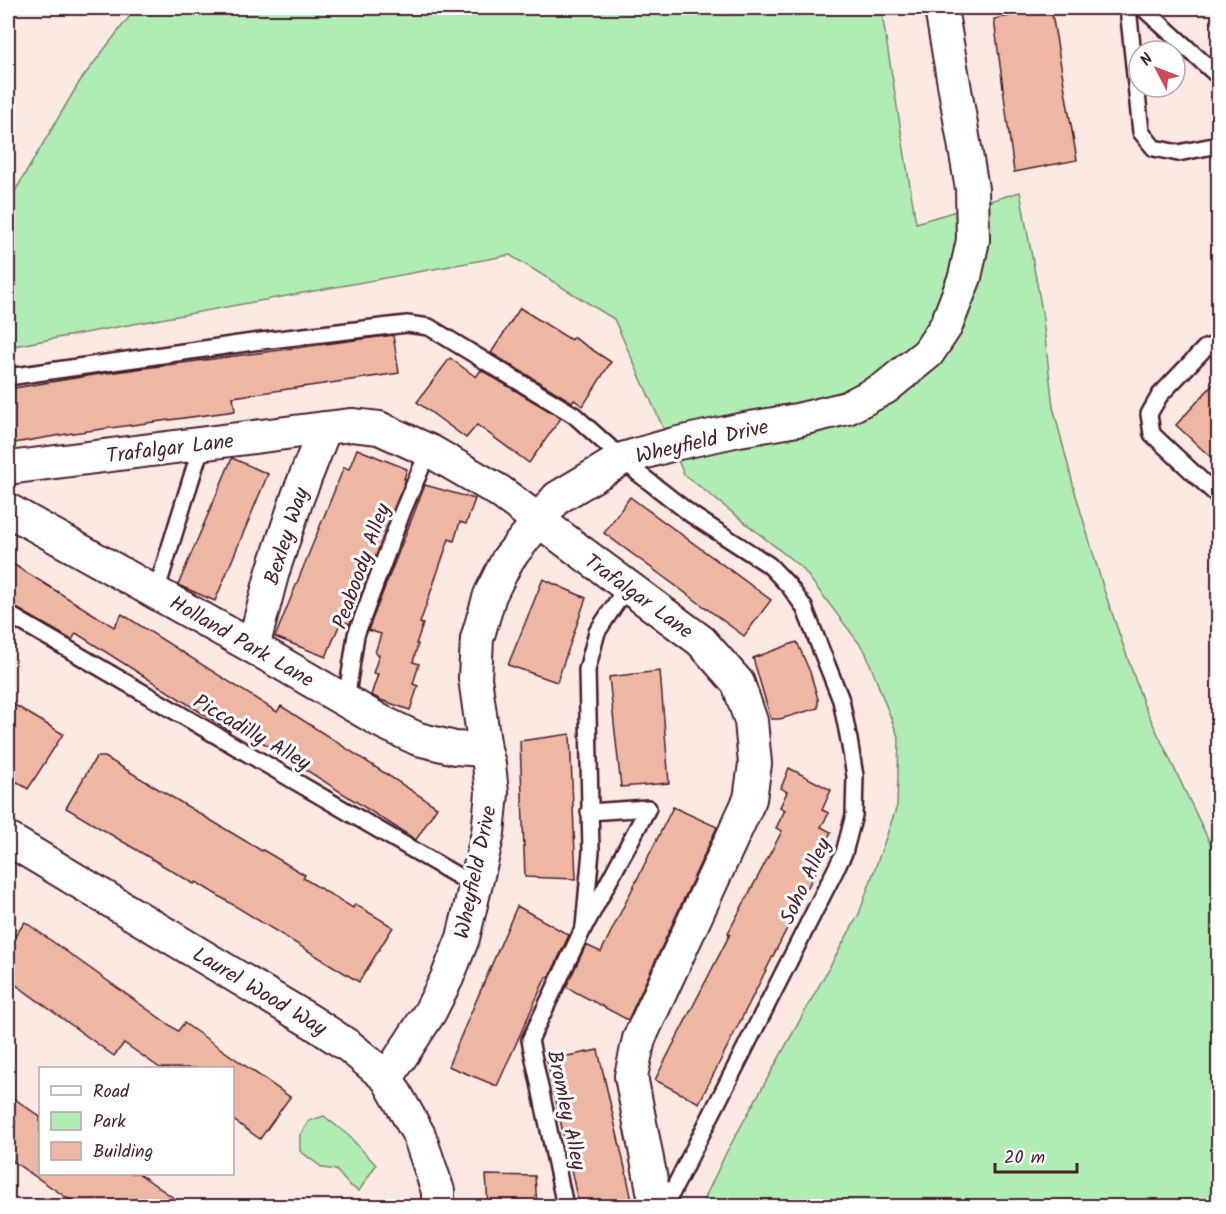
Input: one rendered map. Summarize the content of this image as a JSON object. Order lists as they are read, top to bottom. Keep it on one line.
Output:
{"streets":{"street":["Wheyfield Drive","Trafalgar Lane","Bexley Way","Holland Park Lane","Laurel Wood Way"],"lane":["Peaboody Alley","Piccadilly Alley","Soho Alley","Bromley Alley"]},"crossings":[["Wheyfield Drive","Trafalgar Lane"],["Wheyfield Drive","Holland Park Lane"],["Wheyfield Drive","Piccadilly Alley"],["Wheyfield Drive","Soho Alley"],["Wheyfield Drive","Laurel Wood Way"],["Trafalgar Lane","Bexley Way"],["Trafalgar Lane","Peaboody Alley"],["Trafalgar Lane","Bromley Alley"],["Bexley Way","Holland Park Lane"],["Peaboody Alley","Holland Park Lane"]],"legend":["Road","Park","Building"],"scale_bar":"20 m","north":"top left"}
